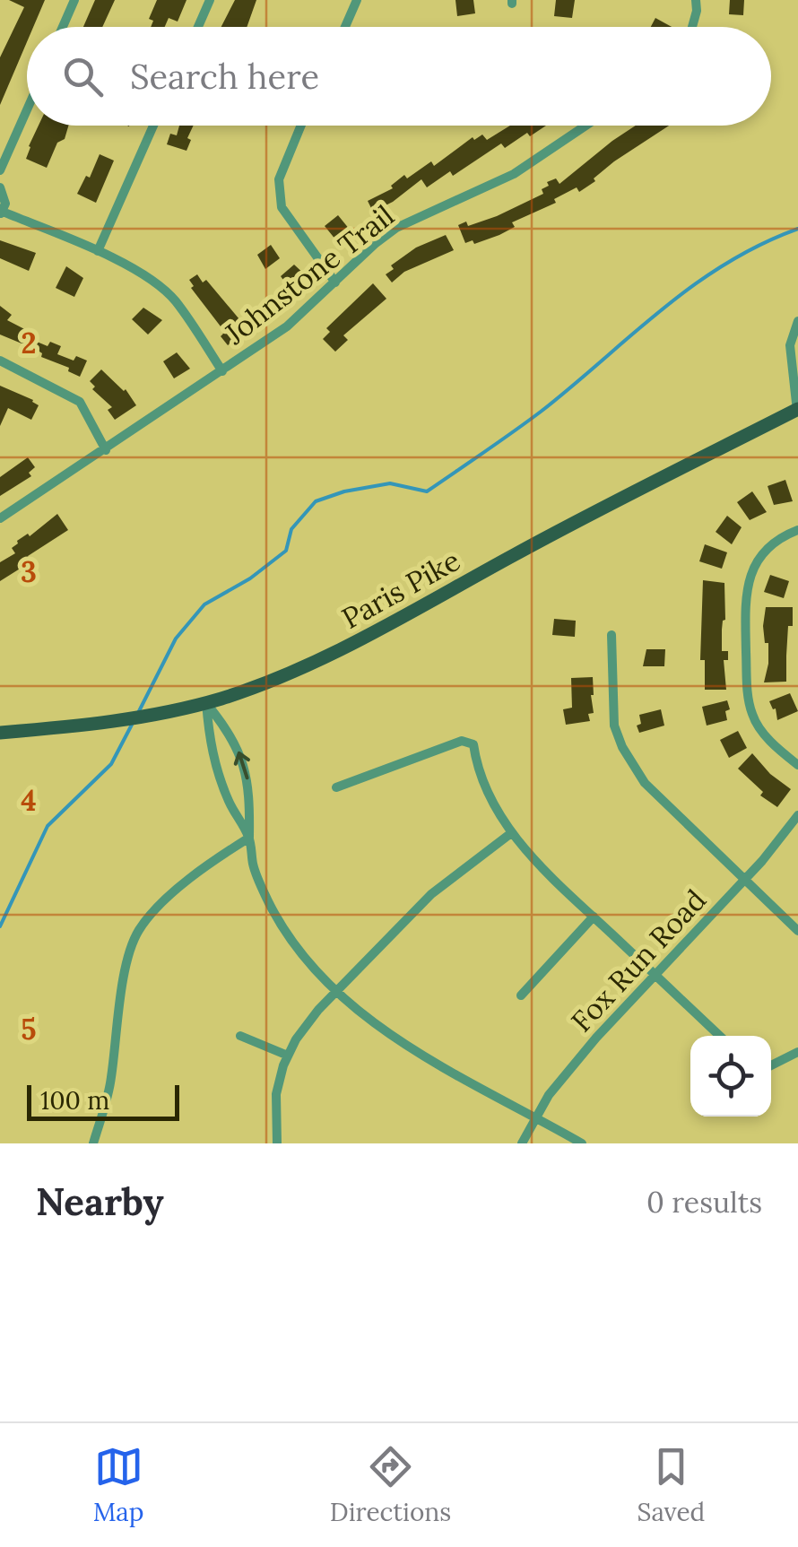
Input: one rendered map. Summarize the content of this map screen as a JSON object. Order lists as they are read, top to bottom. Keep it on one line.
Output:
{"streets":{"main road":["Paris Pike"],"street":["Johnstone Trail","Fox Run Road"]},"scale_bar":"100 m","page":{"search":"Search here","scale":"100 m","heading":["Nearby","0 results"],"nav":["Map","Directions","Saved"]},"grid":{"rows":["2","3","4","5"]}}
